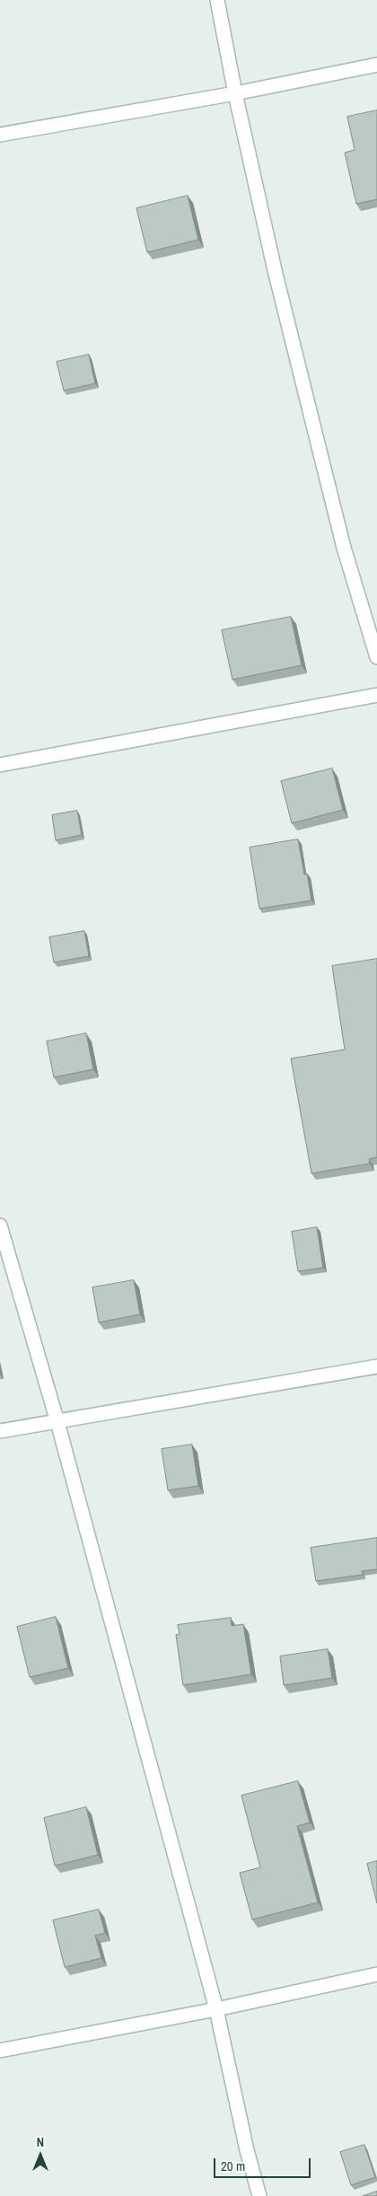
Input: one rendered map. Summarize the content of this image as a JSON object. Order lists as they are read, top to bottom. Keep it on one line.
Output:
{"scale_bar":"20 m","north":"top"}
